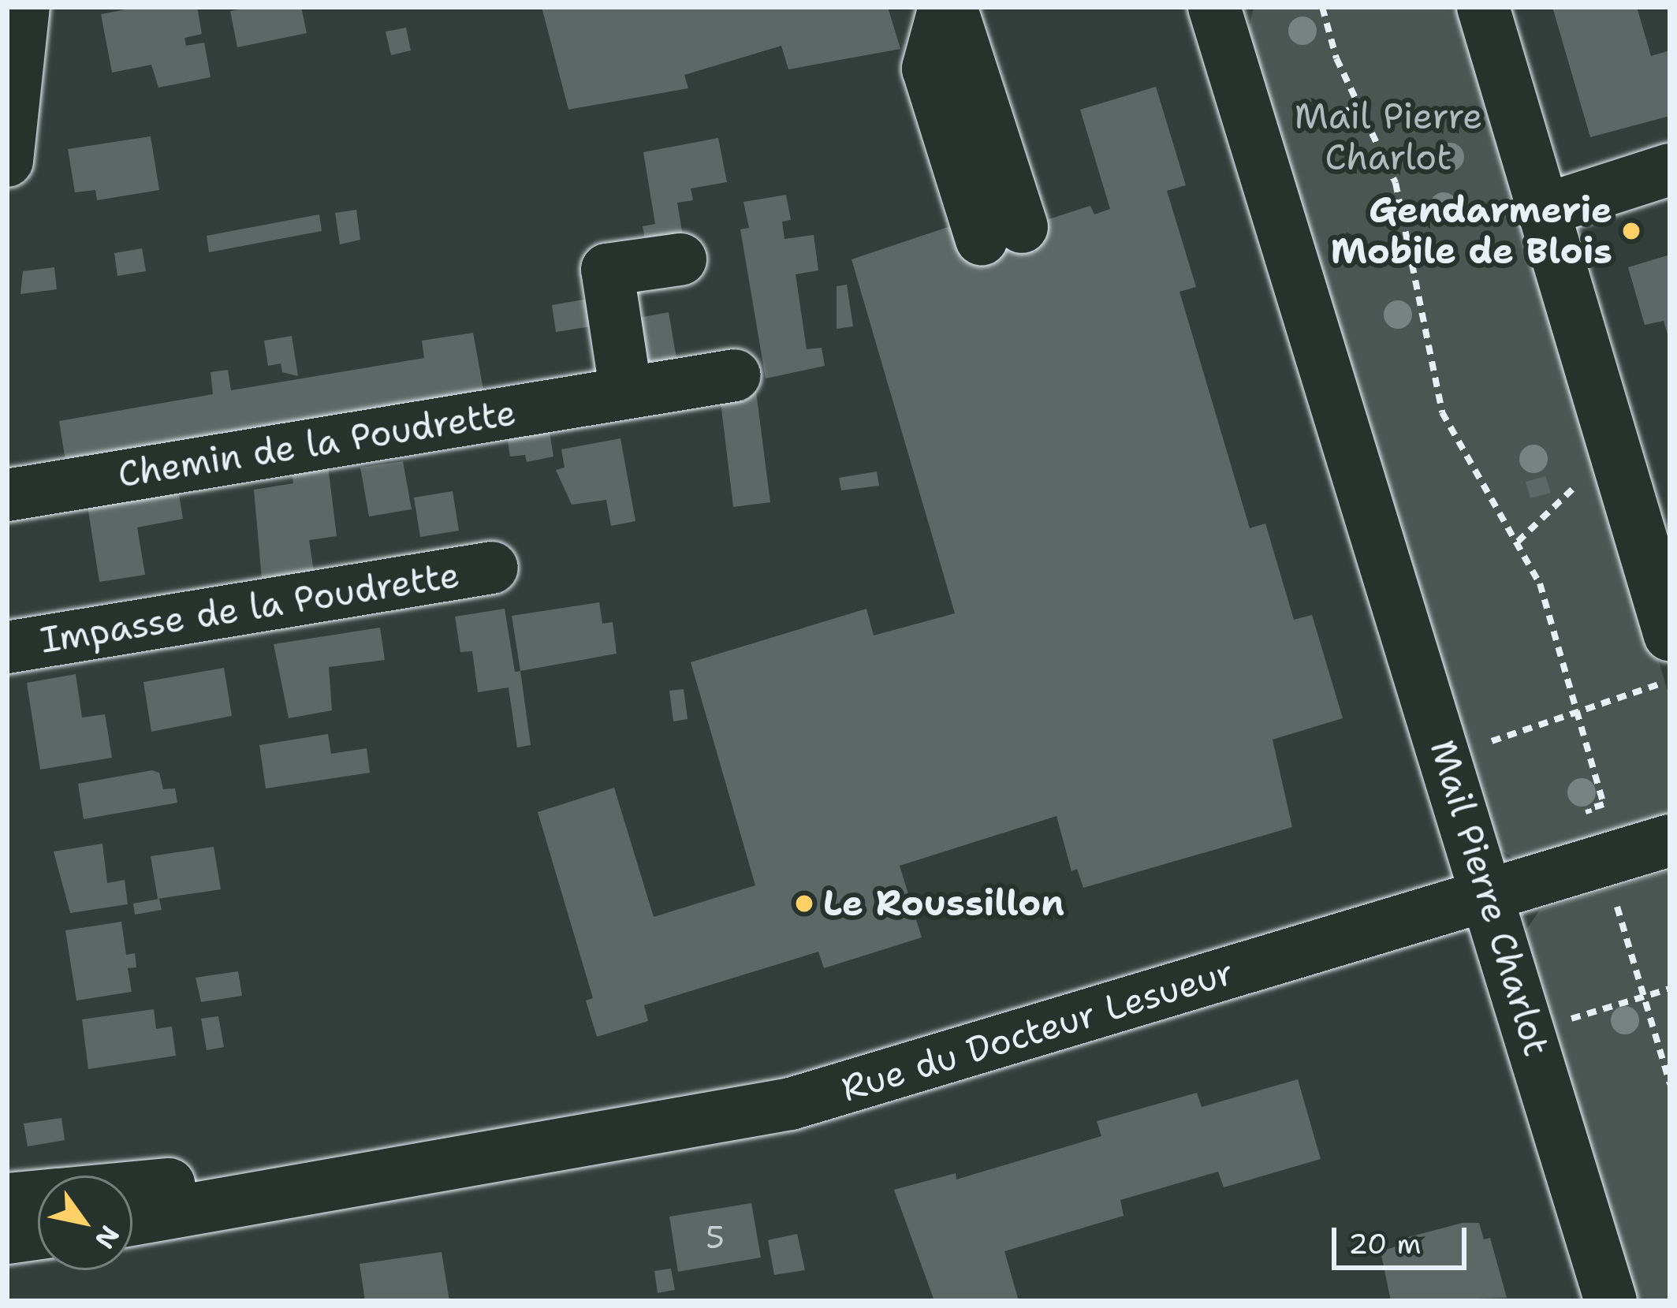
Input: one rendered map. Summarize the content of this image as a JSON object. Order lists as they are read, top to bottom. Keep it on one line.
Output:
{"streets":{"street":["Chemin de la Poudrette","Impasse de la Poudrette","Mail Pierre Charlot","Rue du Docteur Lesueur"]},"crossings":[["Mail Pierre Charlot","Rue du Docteur Lesueur"]],"parks":["Mail Pierre Charlot"],"places":["Gendarmerie Mobile de Blois","Le Roussillon"],"house_numbers":["5"],"scale_bar":"20 m","north":"bottom right"}
